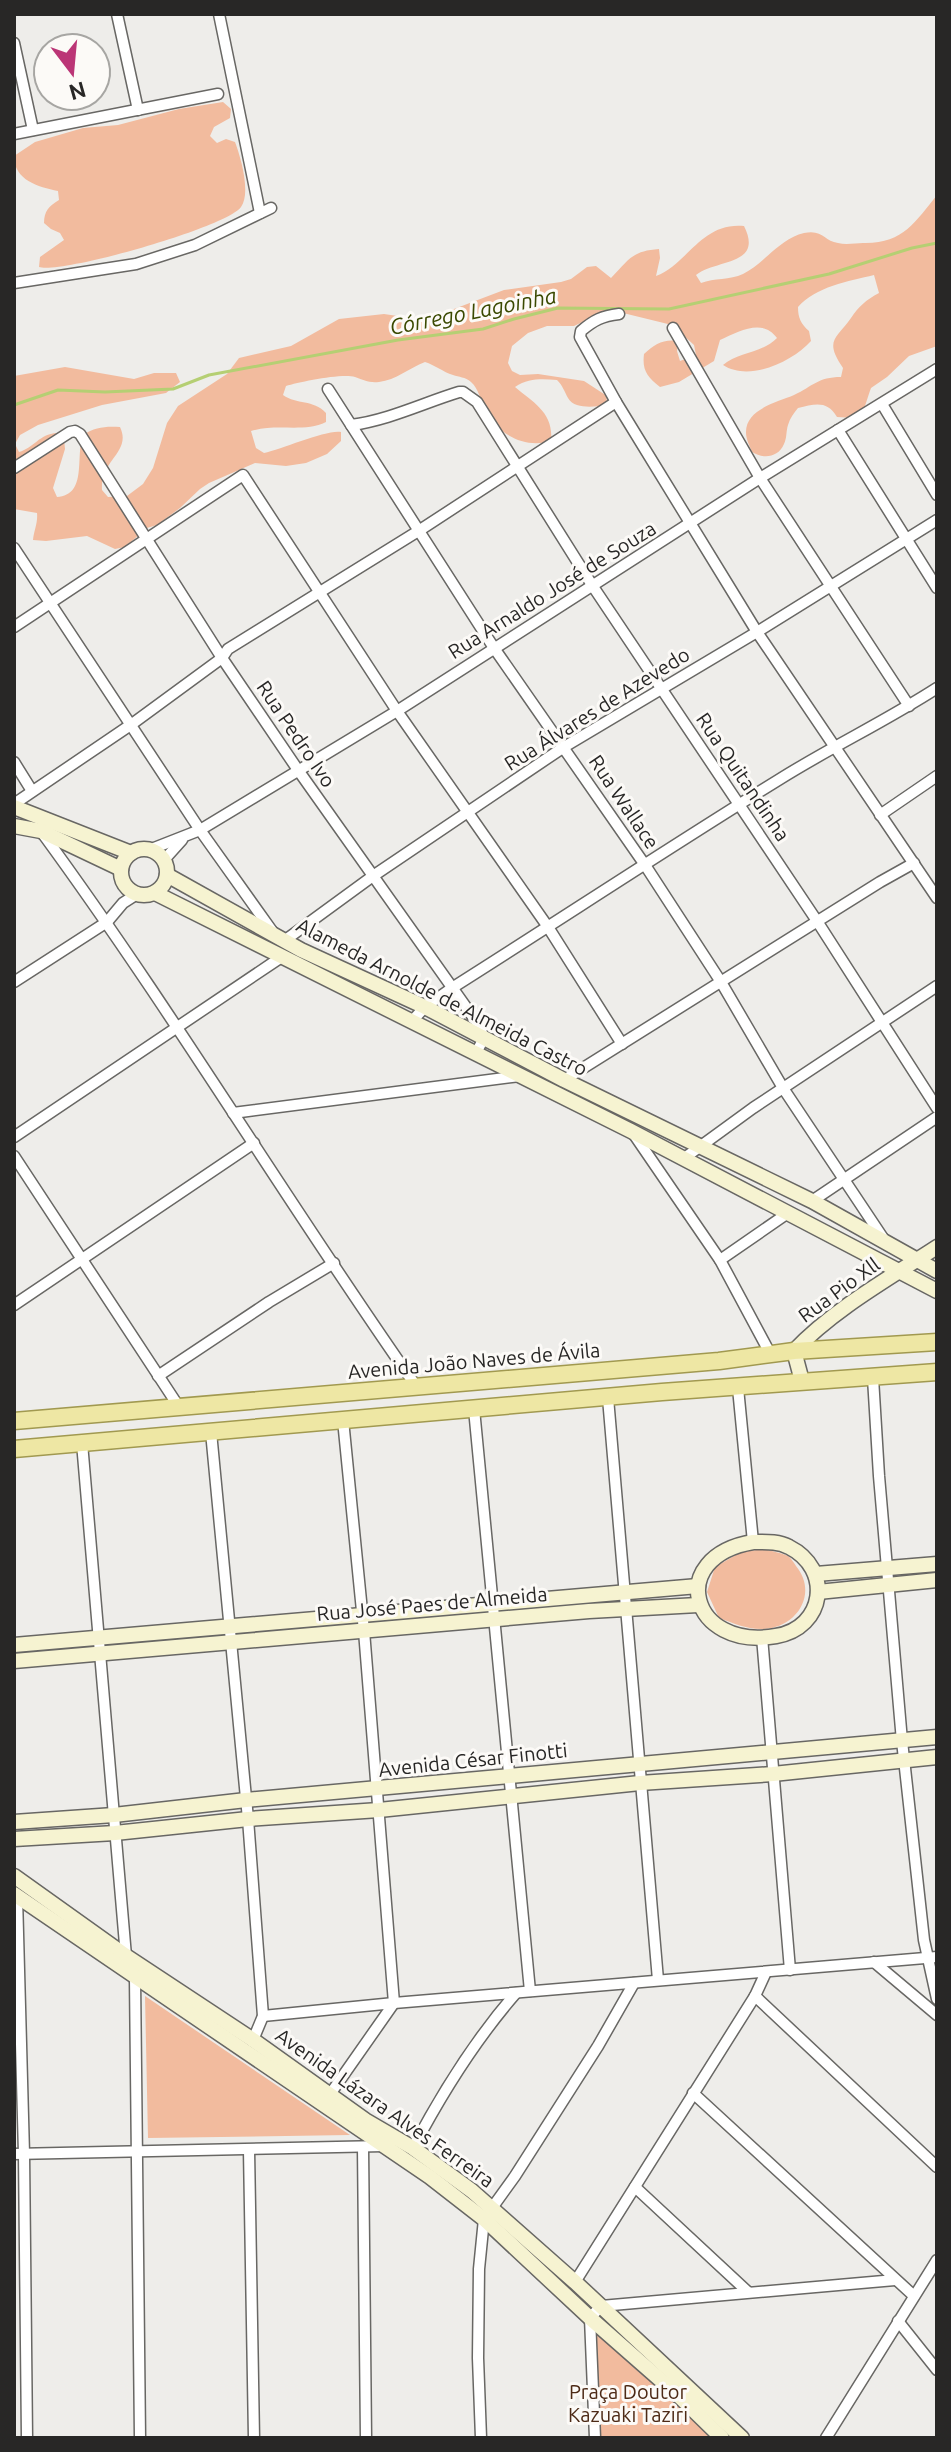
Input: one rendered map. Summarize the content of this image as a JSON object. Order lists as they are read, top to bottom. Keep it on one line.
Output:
{"streets":{"main road":["Alameda Arnolde de Almeida Castro","Rua Pio Xll","Avenida João Naves de Ávila","Rua José Paes de Almeida","Avenida César Finotti","Avenida Lázara Alves Ferreira"],"street":["Rua Arnaldo José de Souza","Rua Álvares de Azevedo","Rua Pedro Ivo","Rua Quitandinha","Rua Wallace"]},"crossings":[["Rua Arnaldo José de Souza","Rua Pedro Ivo"],["Rua Arnaldo José de Souza","Rua Quitandinha"],["Rua Arnaldo José de Souza","Rua Wallace"],["Rua Arnaldo José de Souza","Alameda Arnolde de Almeida Castro"],["Rua Álvares de Azevedo","Rua Pedro Ivo"],["Rua Álvares de Azevedo","Rua Quitandinha"],["Rua Álvares de Azevedo","Rua Wallace"],["Rua Álvares de Azevedo","Alameda Arnolde de Almeida Castro"],["Rua Pedro Ivo","Alameda Arnolde de Almeida Castro"],["Rua Quitandinha","Rua Wallace"],["Rua Wallace","Alameda Arnolde de Almeida Castro"],["Alameda Arnolde de Almeida Castro","Rua Pio Xll"],["Rua Pio Xll","Avenida João Naves de Ávila"]],"water":["Córrego Lagoinha"],"parks":["Praça Doutor Kazuaki Taziri"],"north":"bottom"}
